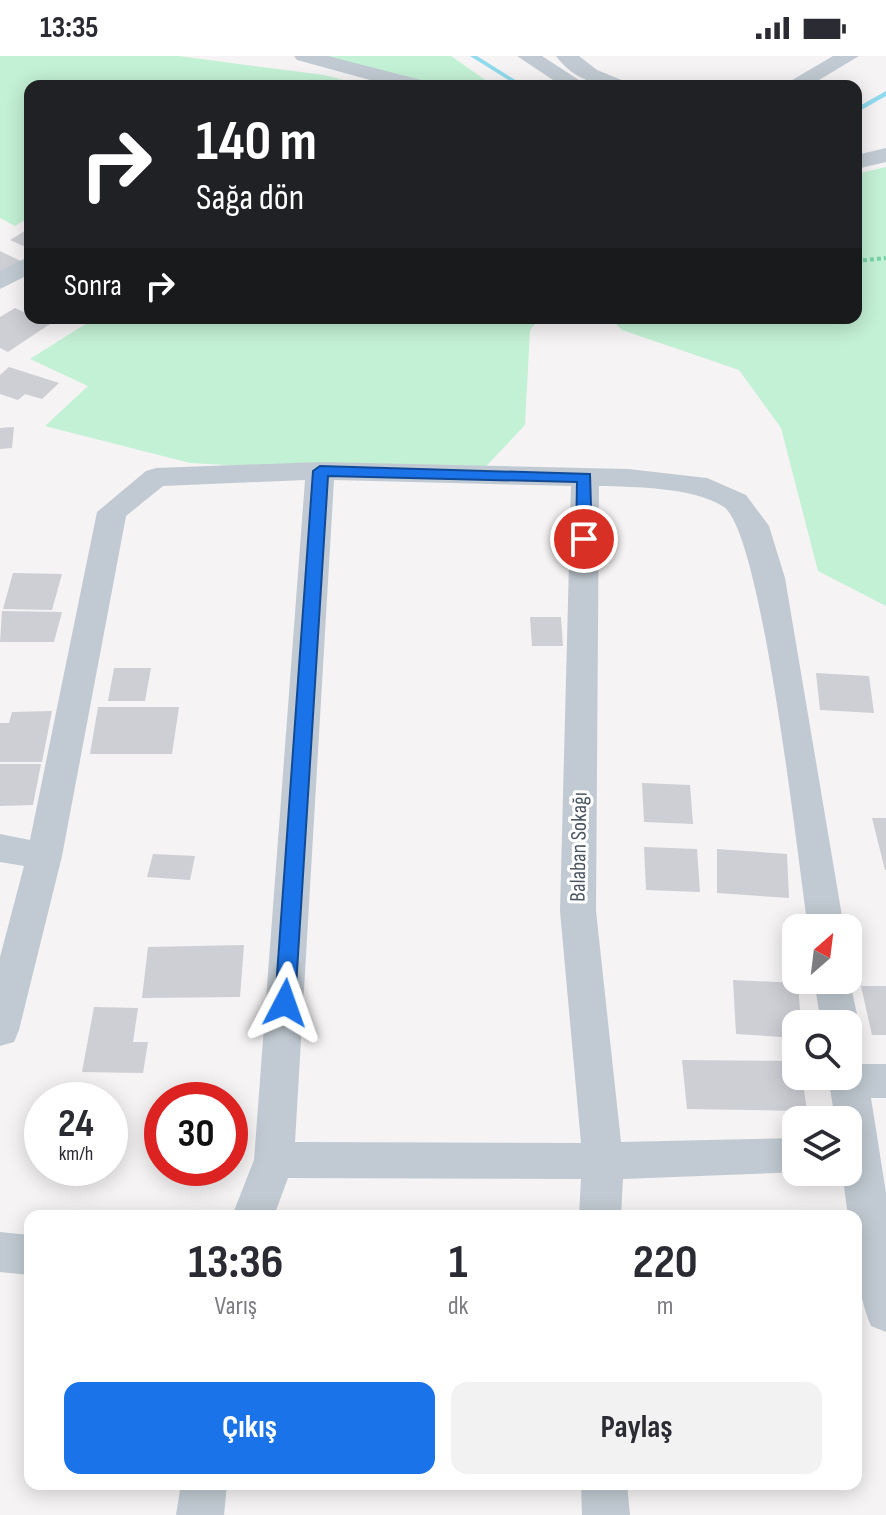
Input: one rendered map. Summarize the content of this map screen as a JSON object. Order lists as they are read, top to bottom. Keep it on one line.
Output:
{"streets":{"street":["Balaban Sokağı"]},"north":"top right","page":{"status":"13:35","turn":["140 m","Sağa dön"],"then":"Sonra","speed":"24 km/h","limit":"30","eta":["13:36","Varış","1","dk","220","m"],"buttons":["Çıkış","Paylaş"]}}
